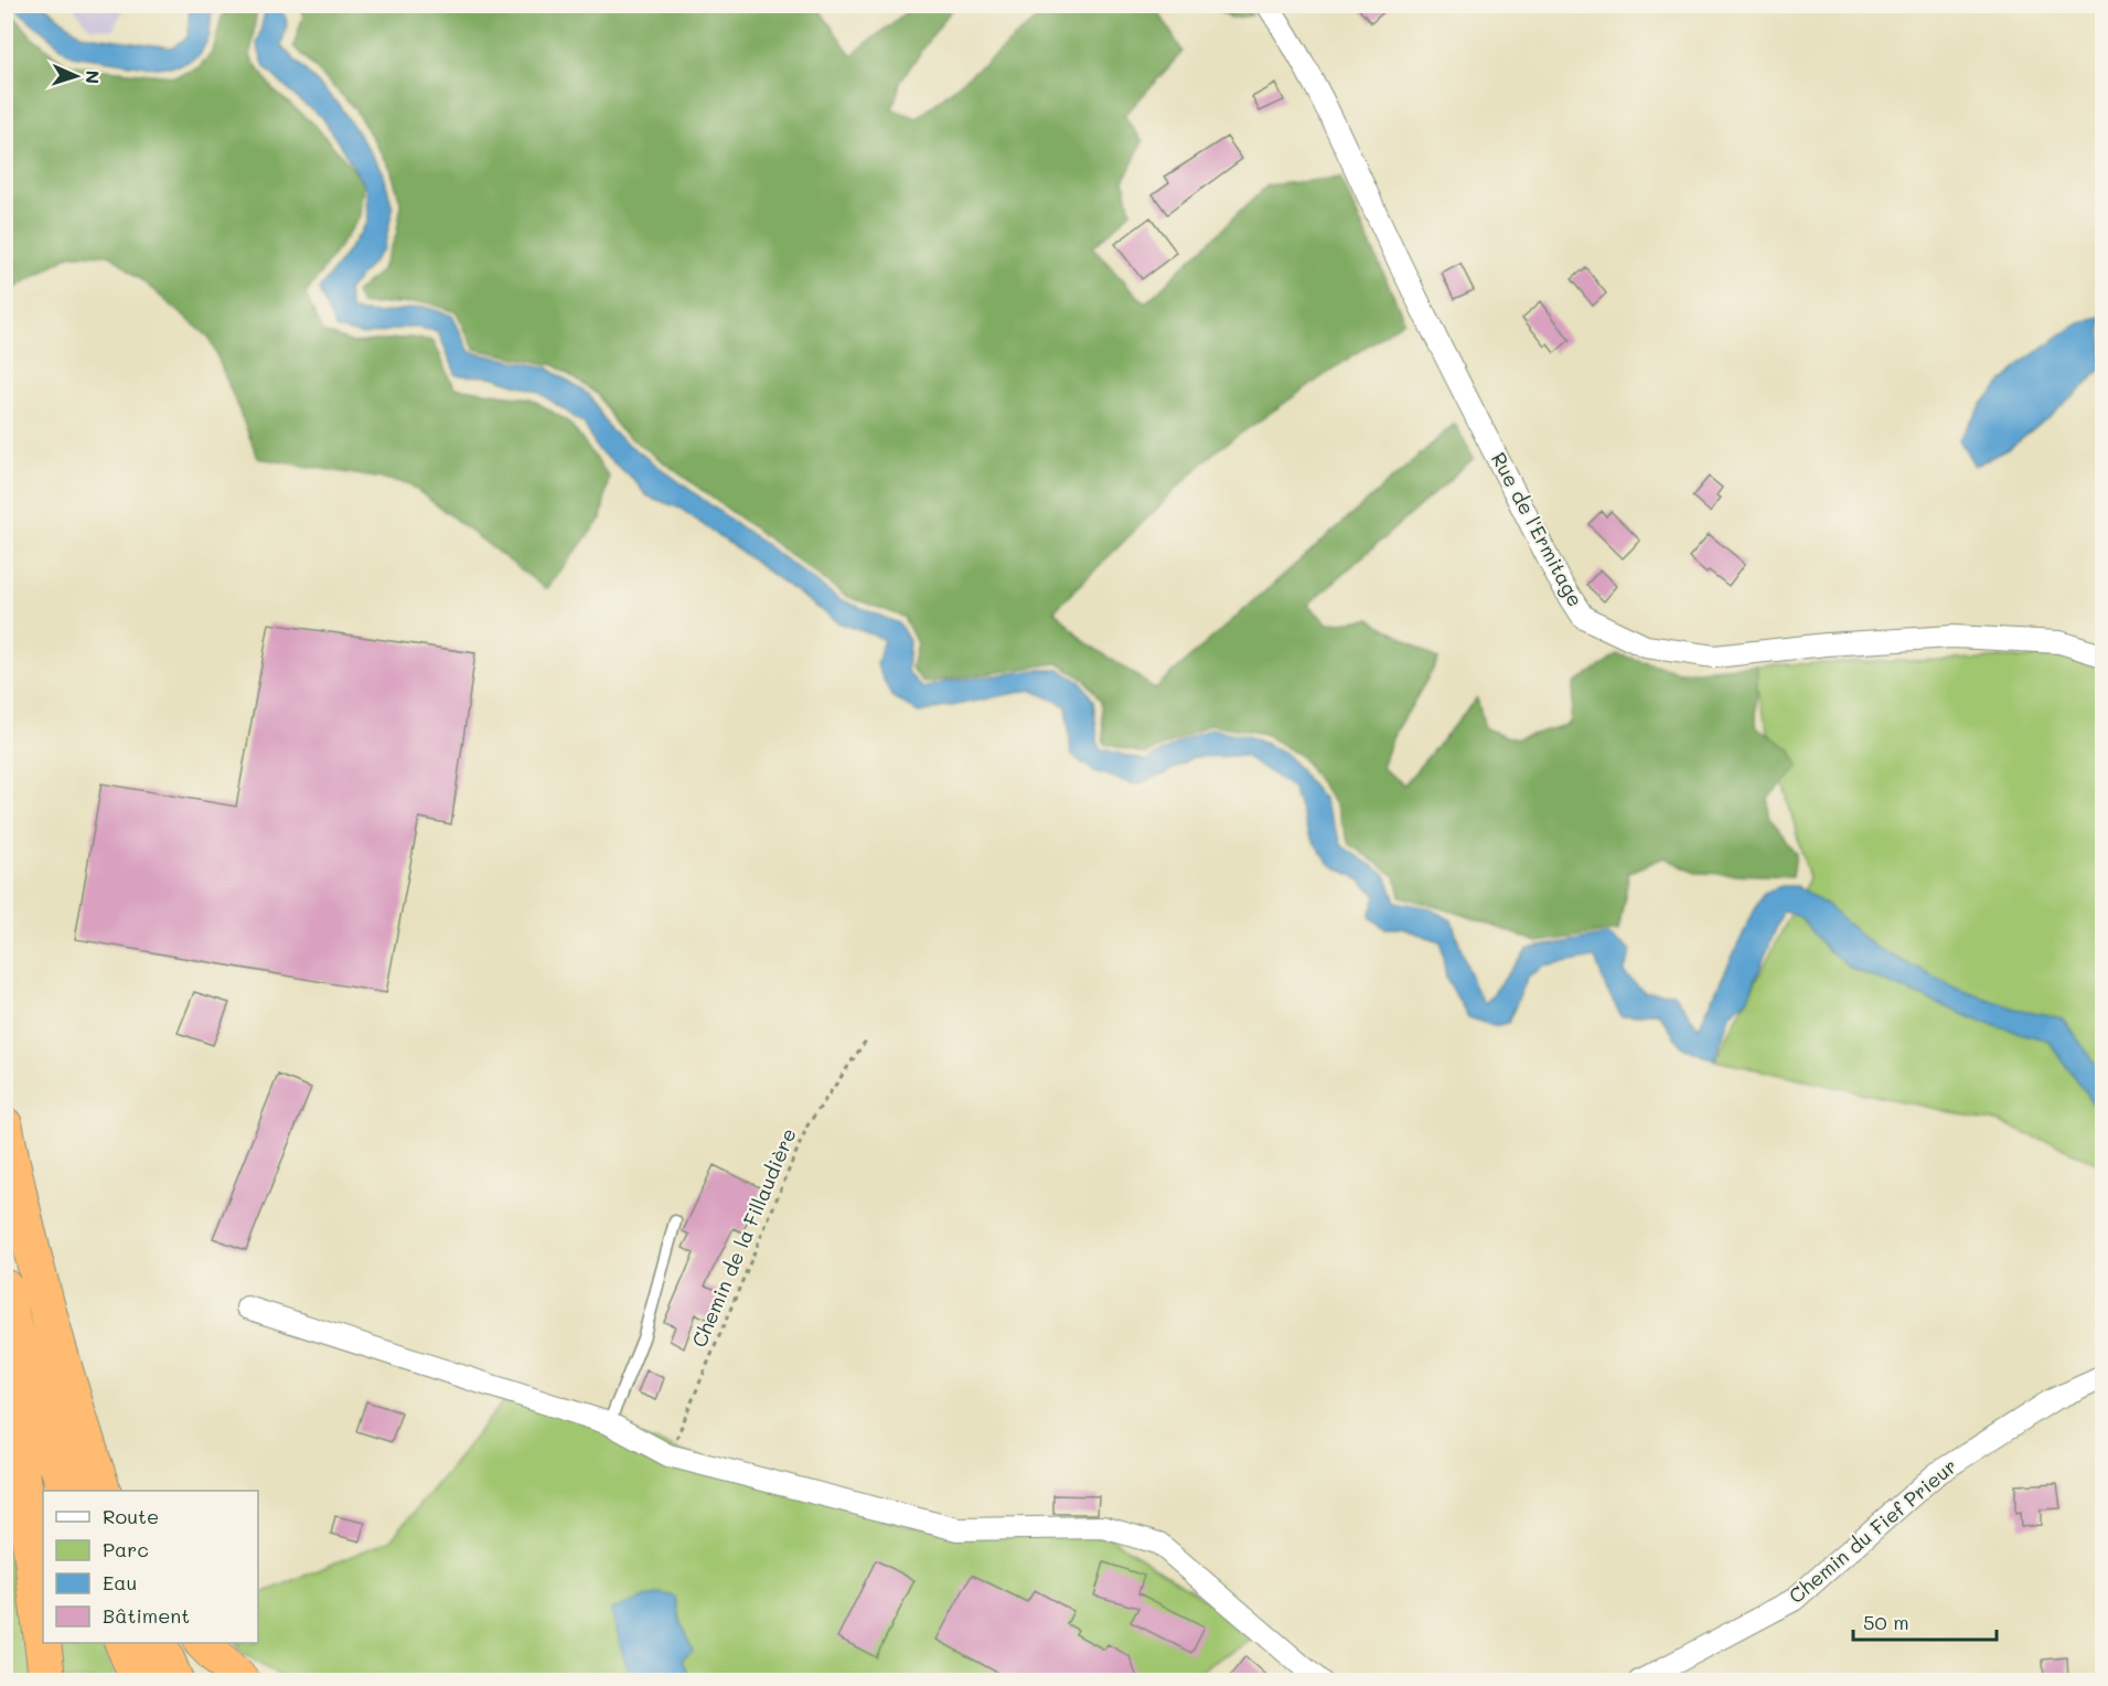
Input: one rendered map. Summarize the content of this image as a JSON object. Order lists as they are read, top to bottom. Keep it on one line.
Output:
{"streets":{"street":["Rue de l'Ermitage","Chemin du Fief Prieur"],"path":["Chemin de la Fillaudière"]},"legend":["Route","Parc","Eau","Bâtiment"],"scale_bar":"50 m","north":"right"}
